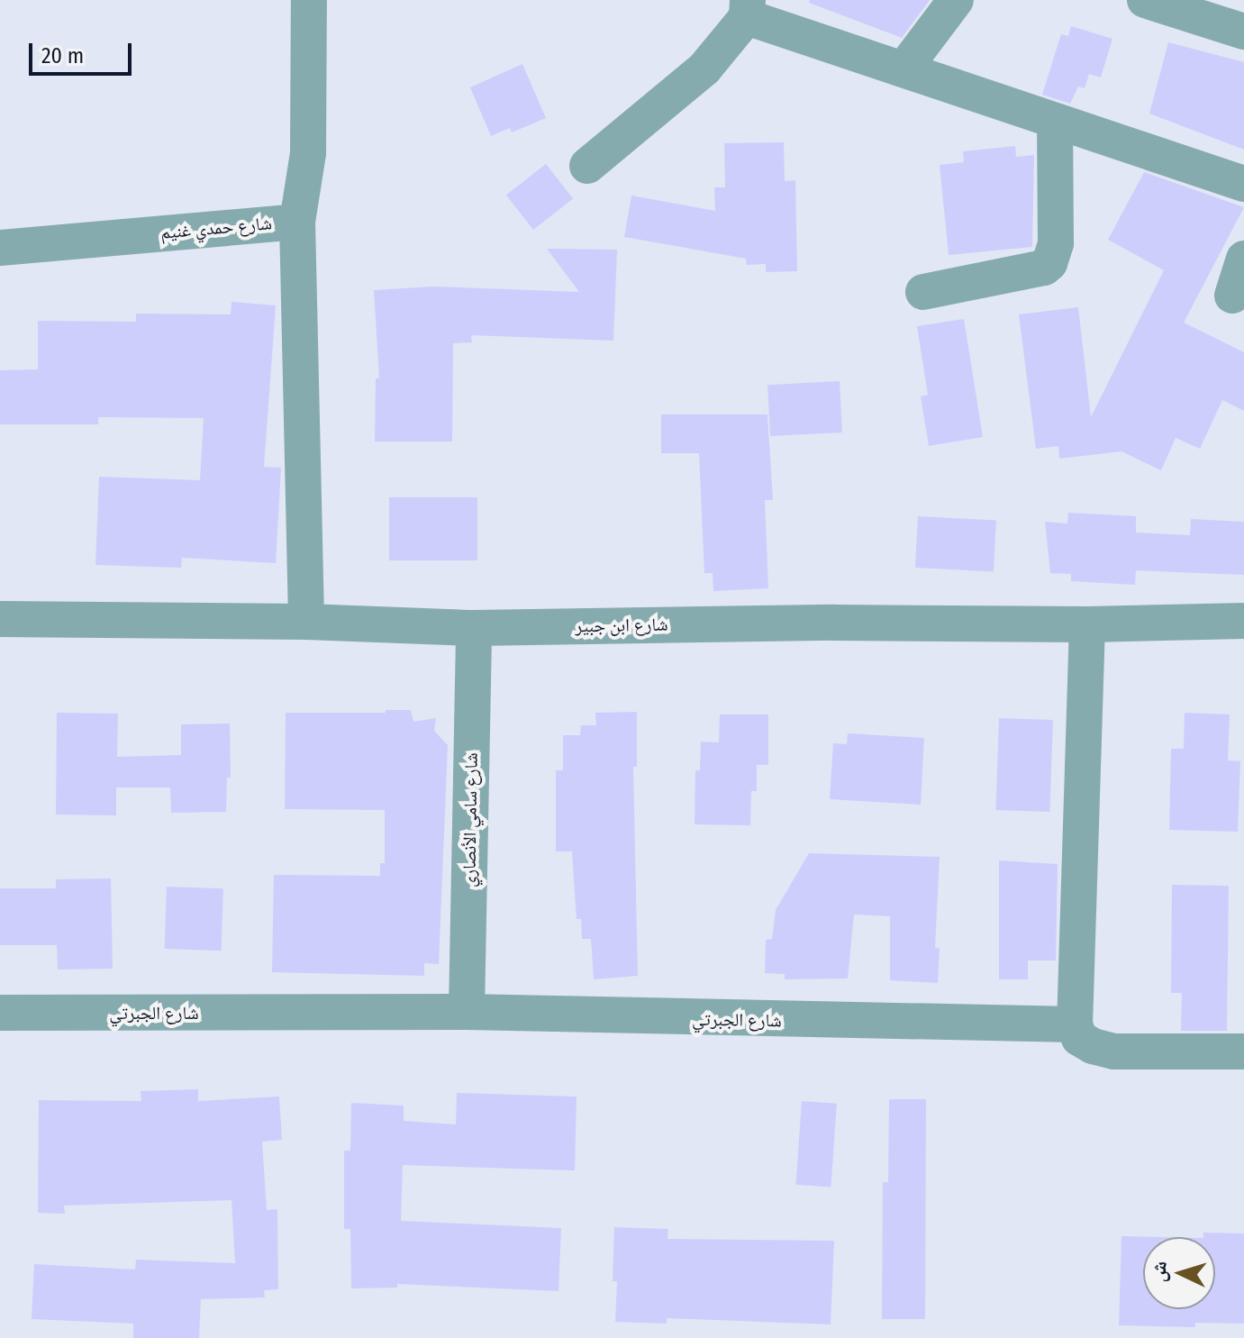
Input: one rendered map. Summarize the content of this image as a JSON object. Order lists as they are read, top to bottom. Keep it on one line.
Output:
{"streets":{"street":["شارع حمدي غنيم","شارع ابن جبير","شارع سامي الأنصاري","شارع الجبرتي"]},"crossings":[["شارع ابن جبير","شارع سامي الأنصاري"],["شارع سامي الأنصاري","شارع الجبرتي"]],"scale_bar":"20 m","north":"left"}
